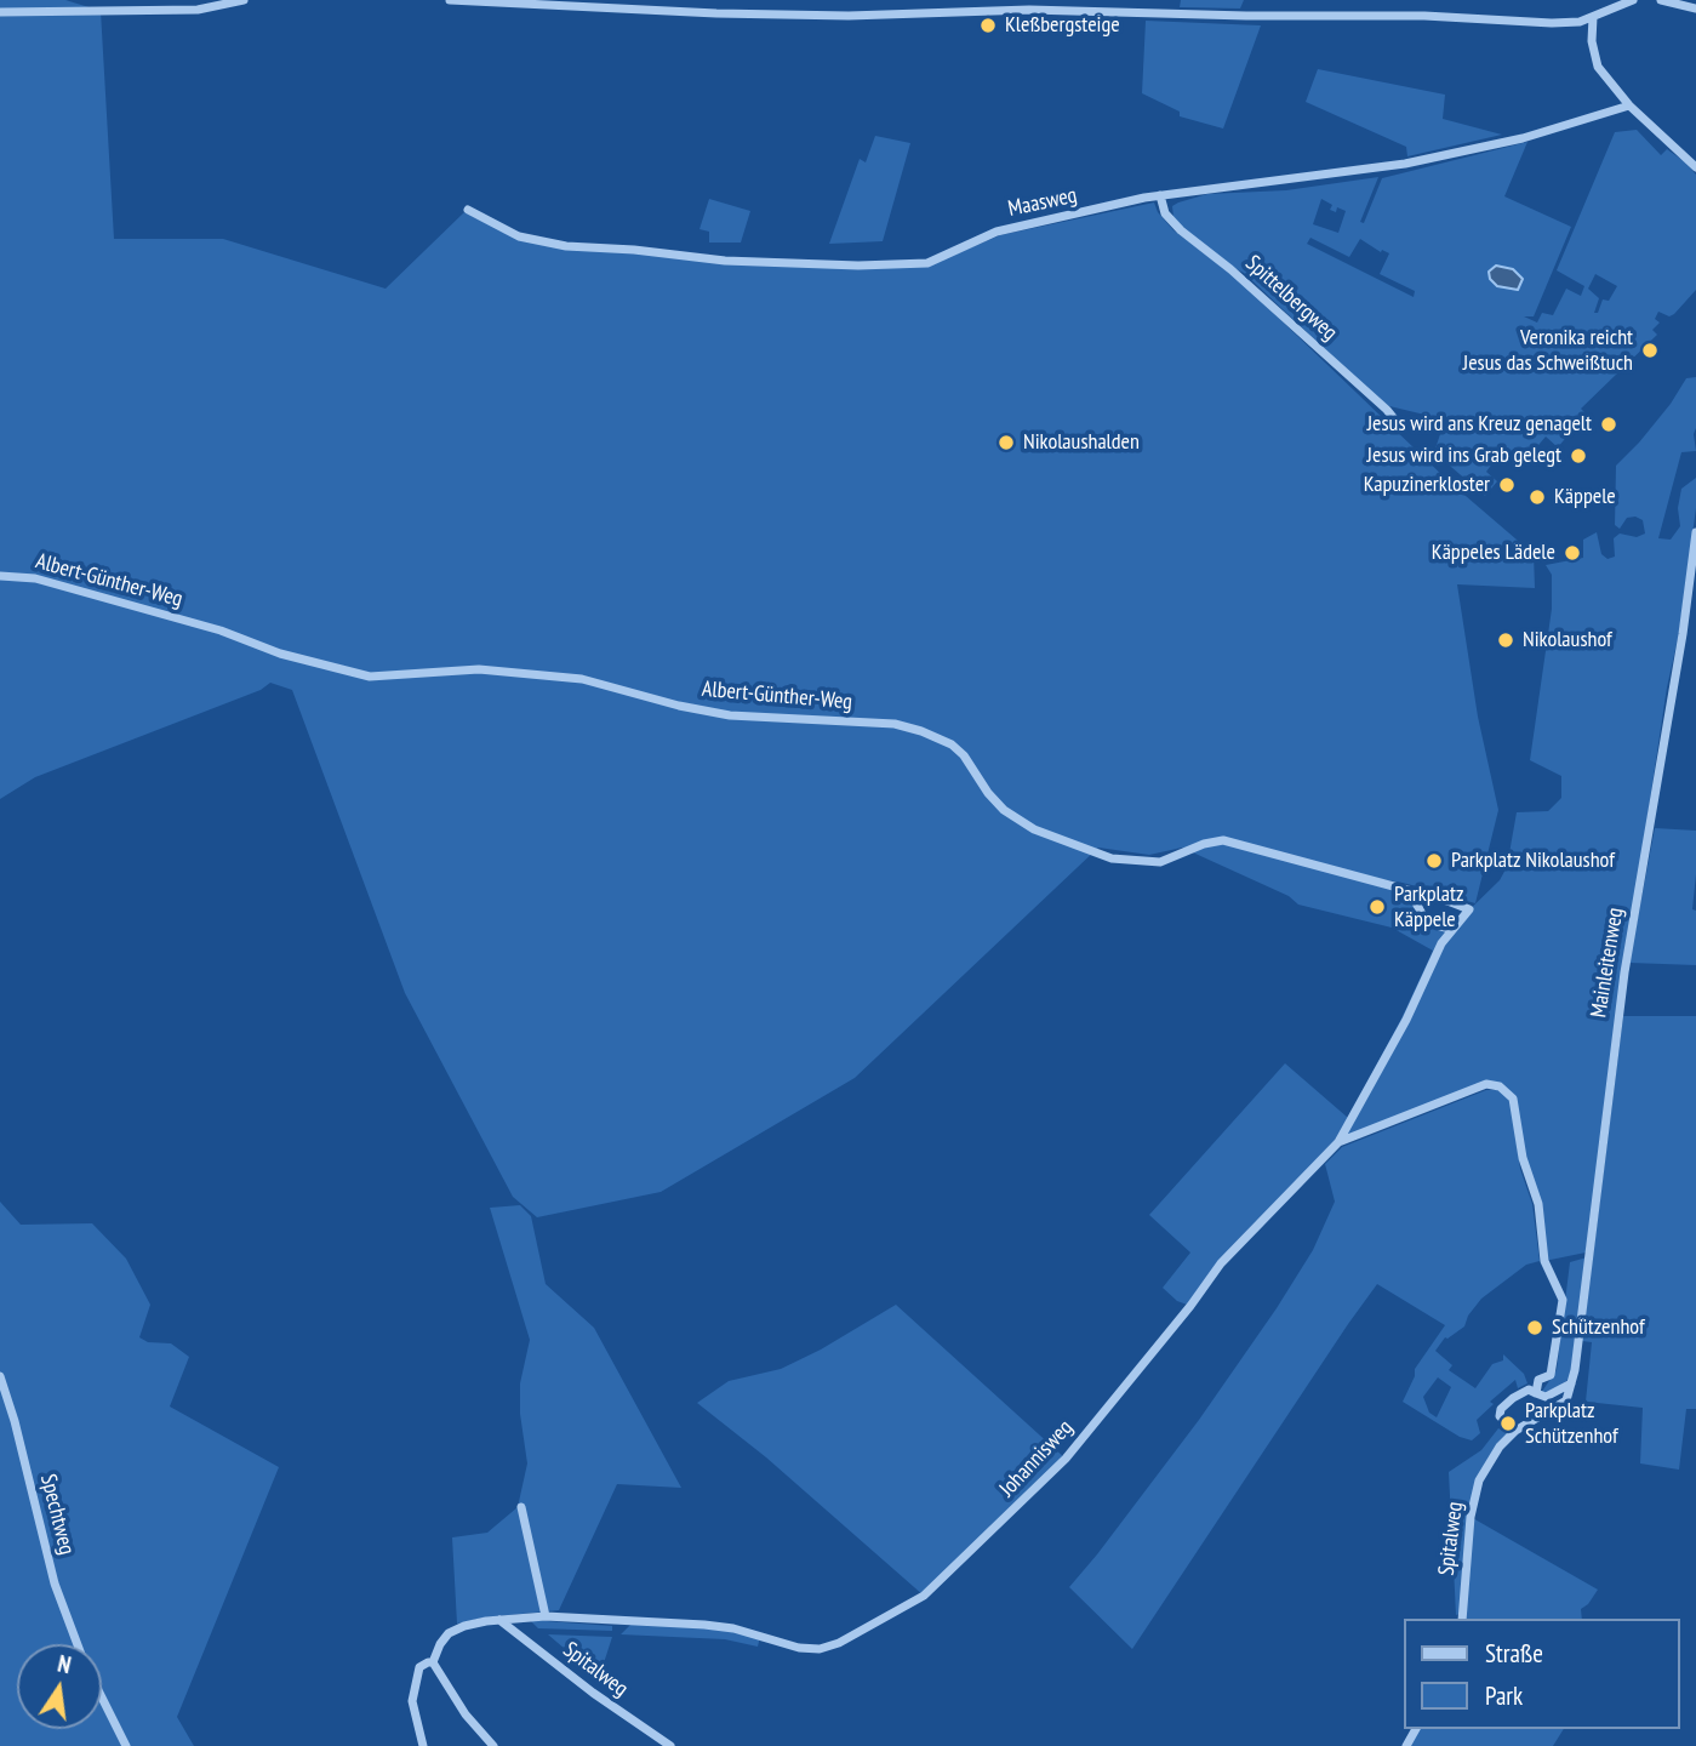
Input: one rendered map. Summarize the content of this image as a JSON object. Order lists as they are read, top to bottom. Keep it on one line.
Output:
{"streets":{"street":["Maasweg","Spittelbergweg","Albert-Günther-Weg","Mainleitenweg","Johannisweg","Spechtweg","Spitalweg"]},"crossings":[["Maasweg","Spittelbergweg"],["Albert-Günther-Weg","Johannisweg"],["Mainleitenweg","Spitalweg"],["Johannisweg","Spitalweg"]],"places":["Kleßbergsteige","Veronika reicht Jesus das Schweißtuch","Jesus wird ans Kreuz genagelt","Nikolaushalden","Jesus wird ins Grab gelegt","Kapuzinerkloster","Käppele","Käppeles Lädele","Nikolaushof","Parkplatz Nikolaushof","Parkplatz Käppele","Schützenhof","Parkplatz Schützenhof"],"legend":["Straße","Park"],"north":"top"}
